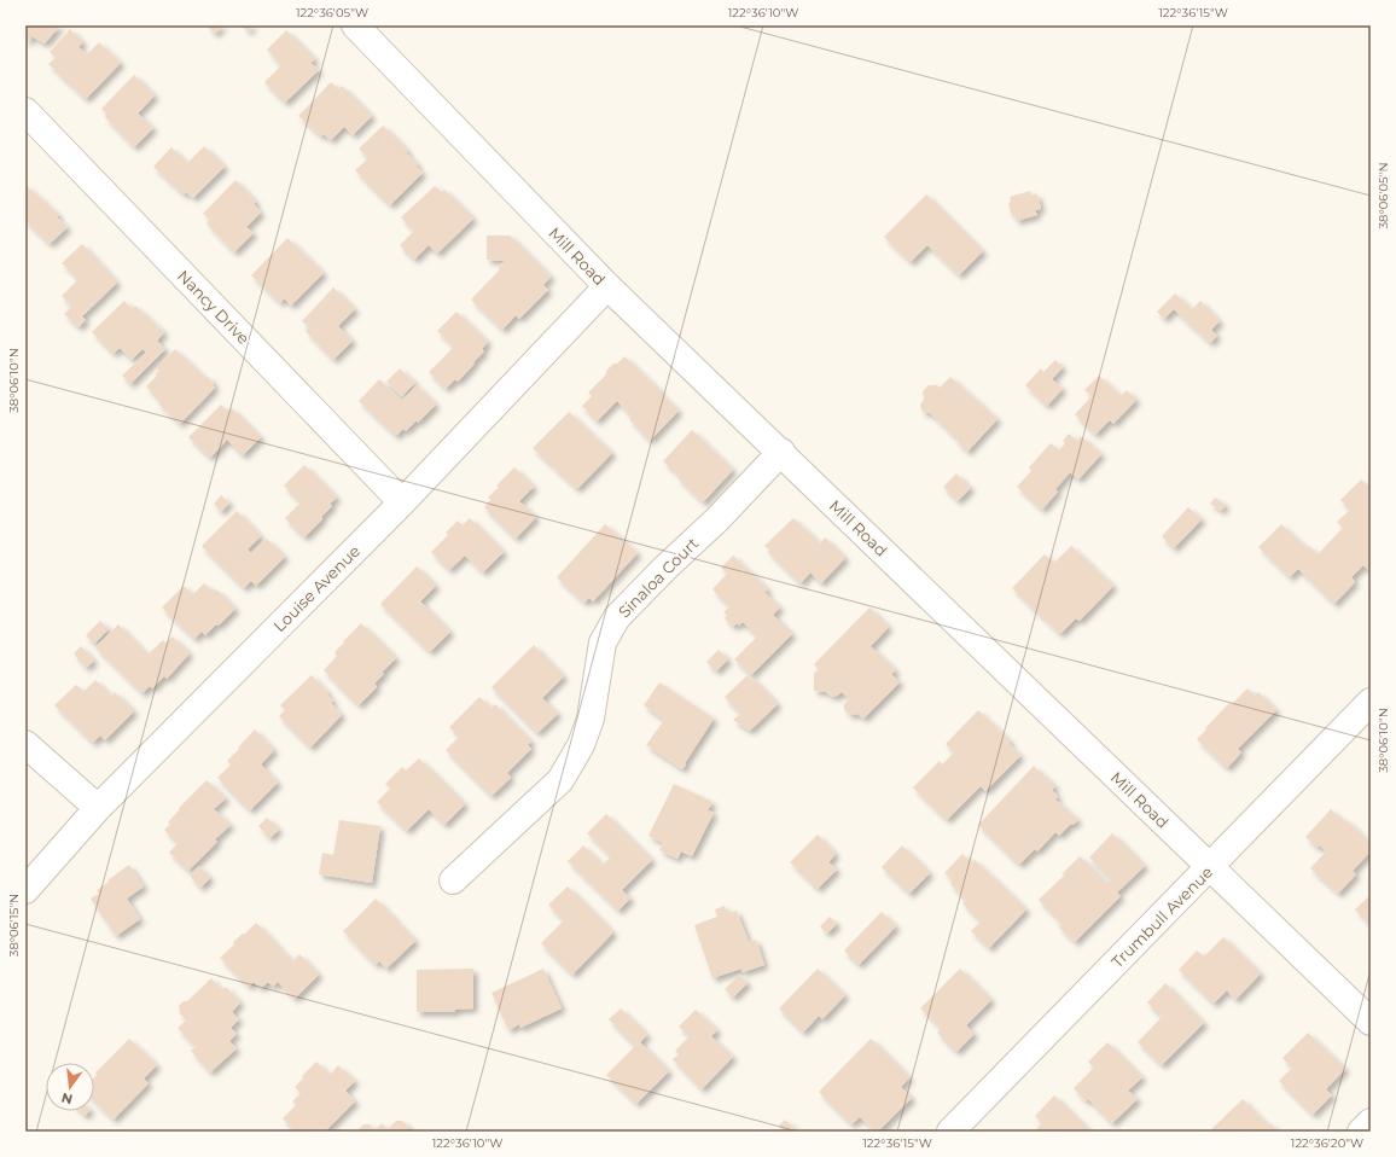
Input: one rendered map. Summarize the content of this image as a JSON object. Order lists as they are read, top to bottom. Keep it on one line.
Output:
{"streets":{"street":["Mill Road","Nancy Drive","Sinaloa Court","Louise Avenue","Trumbull Avenue"]},"crossings":[["Mill Road","Sinaloa Court"],["Mill Road","Louise Avenue"],["Mill Road","Trumbull Avenue"],["Nancy Drive","Louise Avenue"]],"north":"bottom","coordinates":["122°36'05\"W","122°36'10\"W","122°36'15\"W","38°06'05\"N","38°06'10\"N","38°06'15\"N","122°36'20\"W"]}
